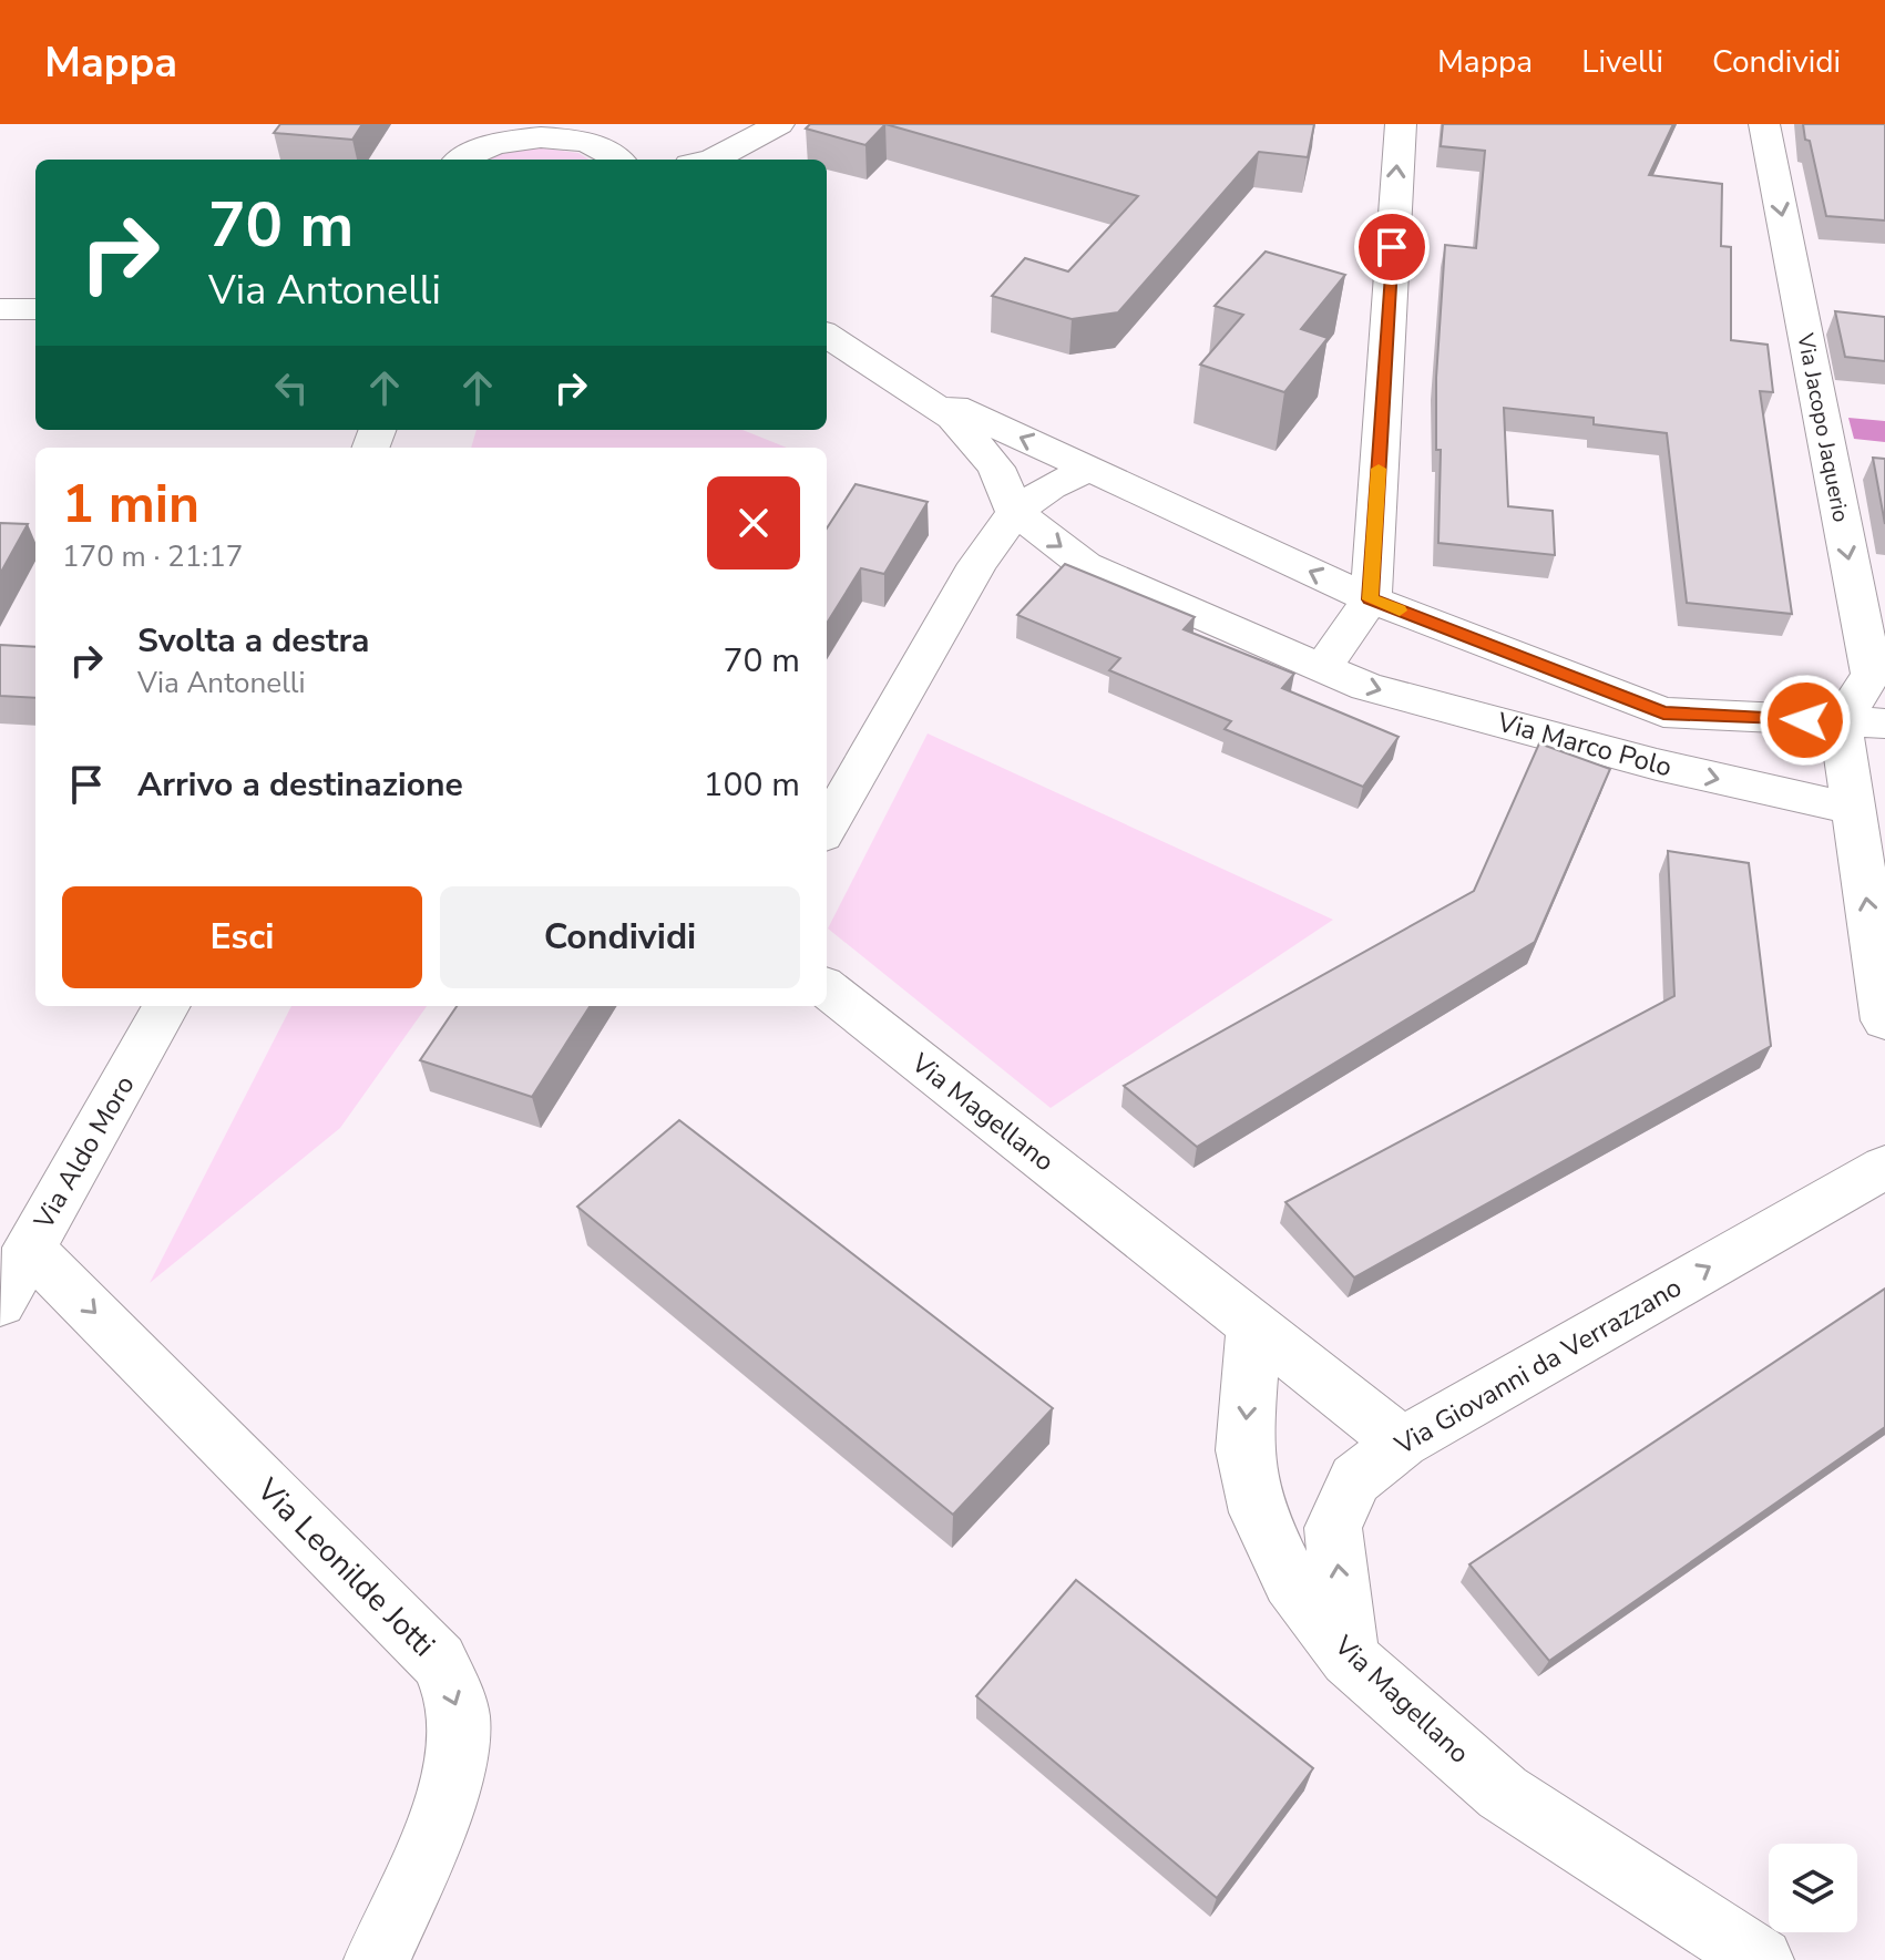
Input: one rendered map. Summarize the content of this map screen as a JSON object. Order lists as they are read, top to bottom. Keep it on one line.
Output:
{"streets":{"street":["Via Jacopo Jaquerio","Via Marco Polo","Via Magellano","Via Aldo Moro","Via Giovanni da Verrazzano","Via Leonilde Jotti"]},"crossings":[["Via Jacopo Jaquerio","Via Marco Polo"],["Via Magellano","Via Giovanni da Verrazzano"],["Via Aldo Moro","Via Leonilde Jotti"]],"one_way":["Via Giovanni da Verrazzano","Via Leonilde Jotti"],"page":{"header":"Mappa","nav":["Mappa","Livelli","Condividi"],"turn":["70 m","Via Antonelli"],"heading":["1 min","170 m · 21:17"],"list":[{"name":"Svolta a destra","note":"Via Antonelli","value":"70 m"},{"name":"Arrivo a destinazione","value":"100 m"}],"buttons":["Esci","Condividi"]}}
